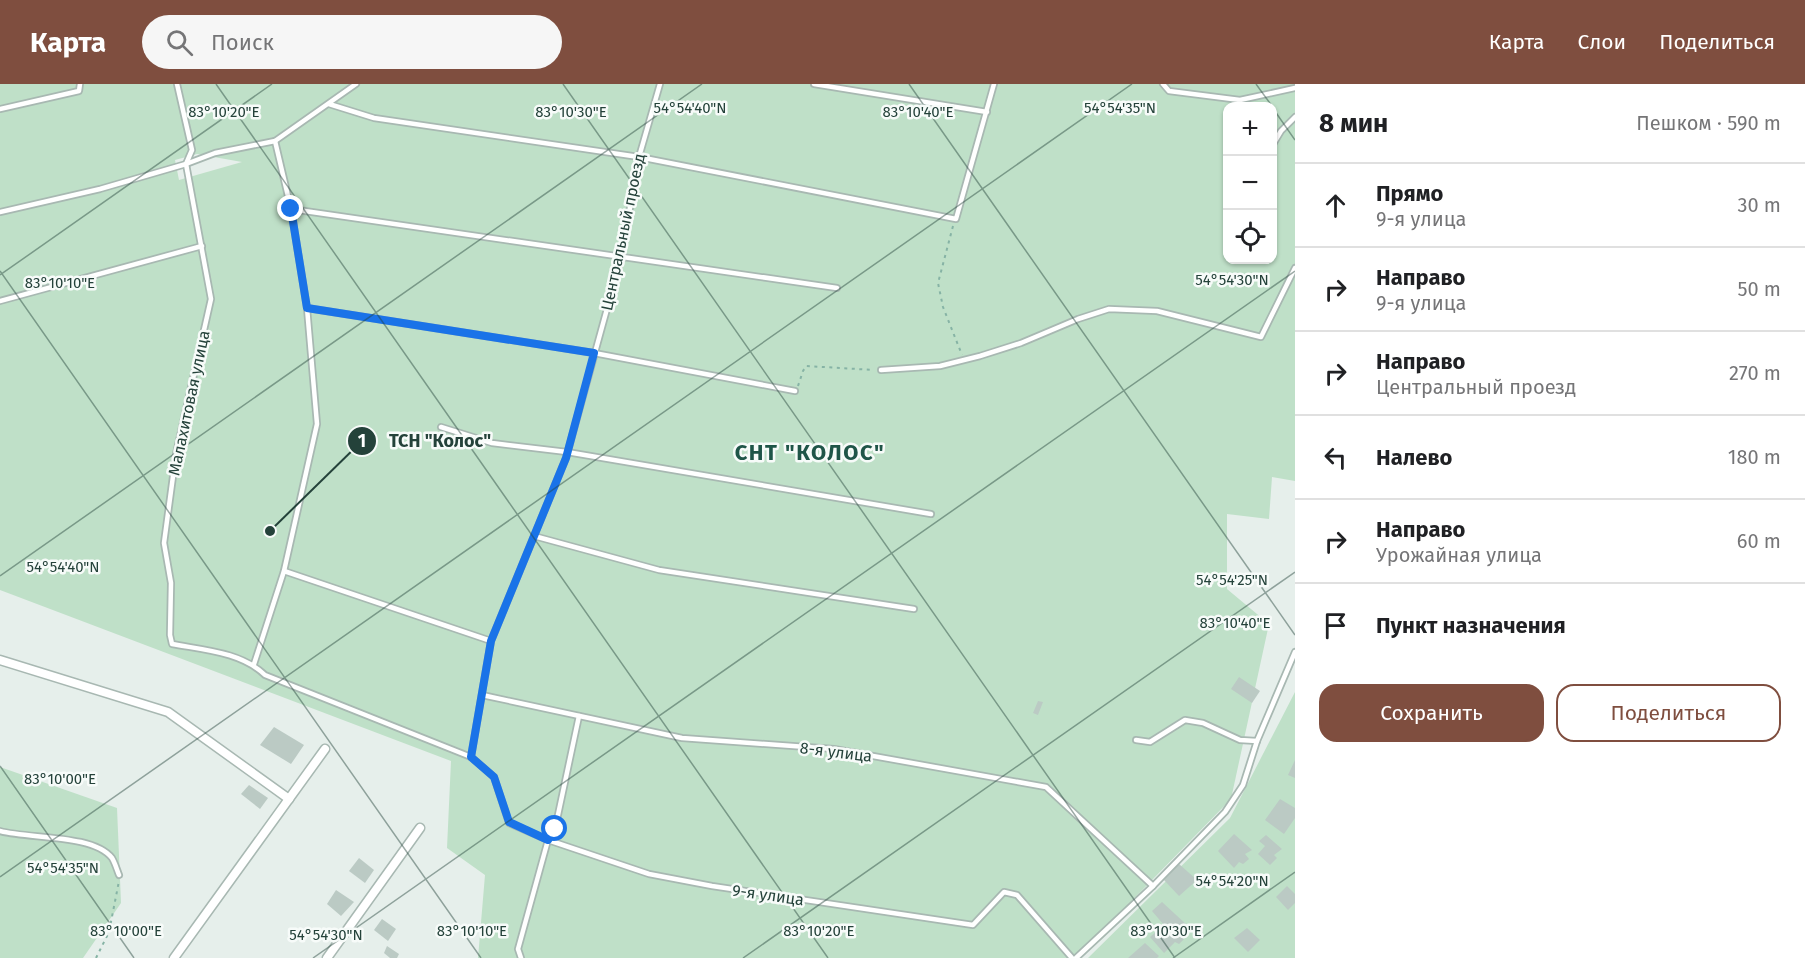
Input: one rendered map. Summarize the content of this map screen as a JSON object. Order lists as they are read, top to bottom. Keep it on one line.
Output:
{"streets":{"lane":["Центральный проезд","Малахитовая улица","8-я улица","9-я улица"]},"crossings":[["Центральный проезд","8-я улица"],["Центральный проезд","9-я улица"],["Малахитовая улица","9-я улица"]],"districts":["СНТ \"КОЛОС\""],"places":["ТСН \"Колос\""],"page":{"header":"Карта","search":"Поиск","nav":["Карта","Слои","Поделиться"],"heading":["8 мин","Пешком · 590 m"],"map_buttons":["+","−"],"list":[["Прямо","9-я улица","30 m"],["Направо","9-я улица","50 m"],["Направо","Центральный проезд","270 m"],["Налево","180 m"],["Направо","Урожайная улица","60 m"],"Пункт назначения"],"buttons":["Сохранить","Поделиться"]},"coordinates":["54°54'35\"N","54°54'40\"N","83°10'40\"E","83°10'20\"E","83°10'30\"E","54°54'30\"N","83°10'10\"E","54°54'25\"N","83°10'00\"E","54°54'20\"N"]}
